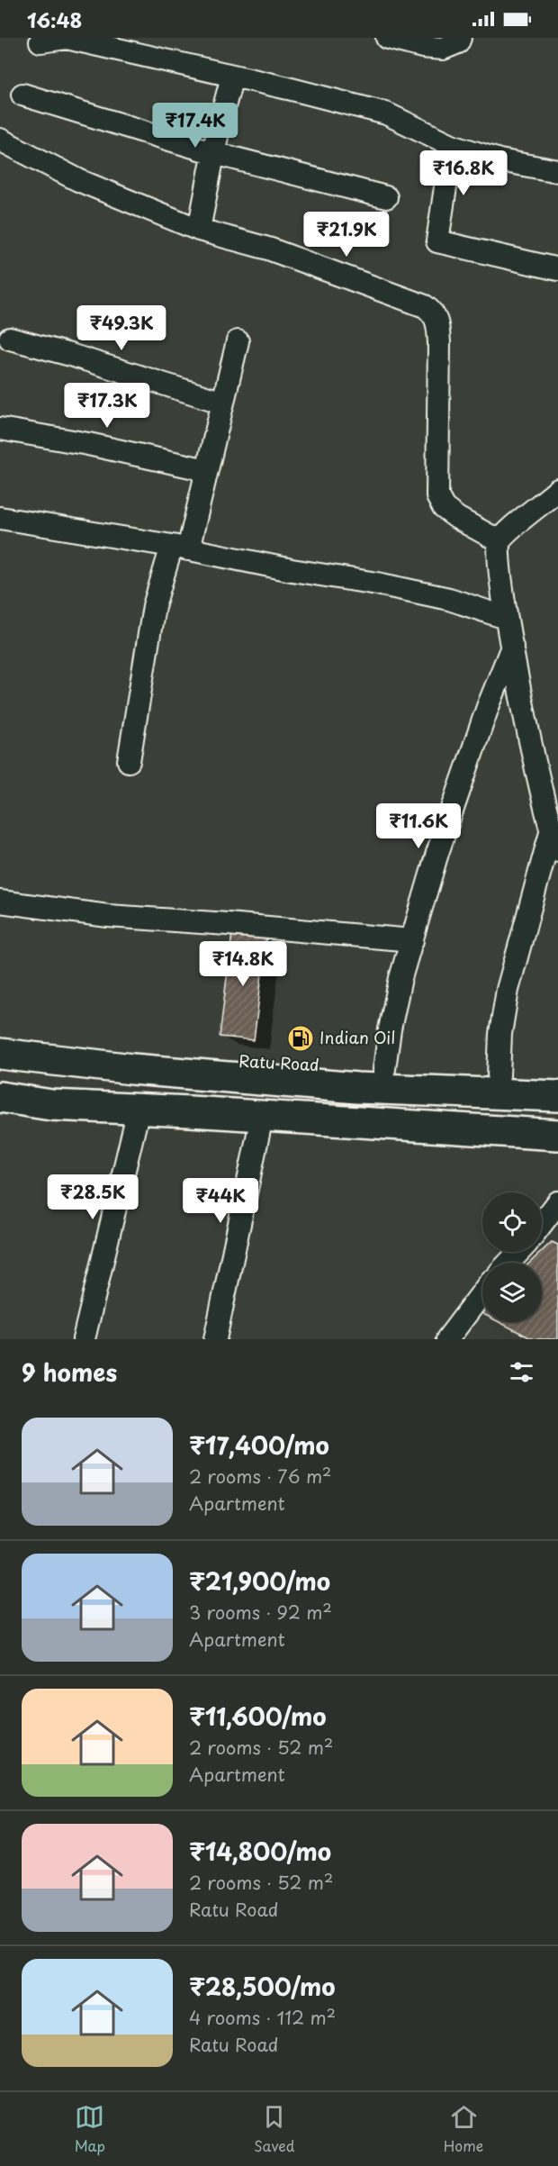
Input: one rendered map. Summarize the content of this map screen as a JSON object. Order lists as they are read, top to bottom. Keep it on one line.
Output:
{"streets":{"main road":["Ratu Road"]},"places":{"fuel station":["Indian Oil"]},"page":{"status":"16:48","price":["₹17.4K","₹16.8K","₹21.9K","₹49.3K","₹17.3K","₹11.6K","₹14.8K","₹28.5K","₹44K"],"heading":"9 homes","list":[{"name":"₹17,400/mo","note":"2 rooms · 76 m² · Apartment"},{"name":"₹21,900/mo","note":"3 rooms · 92 m² · Apartment"},{"name":"₹11,600/mo","note":"2 rooms · 52 m² · Apartment"},{"name":"₹14,800/mo","note":"2 rooms · 52 m² · Ratu Road"},{"name":"₹28,500/mo","note":"4 rooms · 112 m² · Ratu Road"}],"tabs":["Map","Saved","Home"]}}
